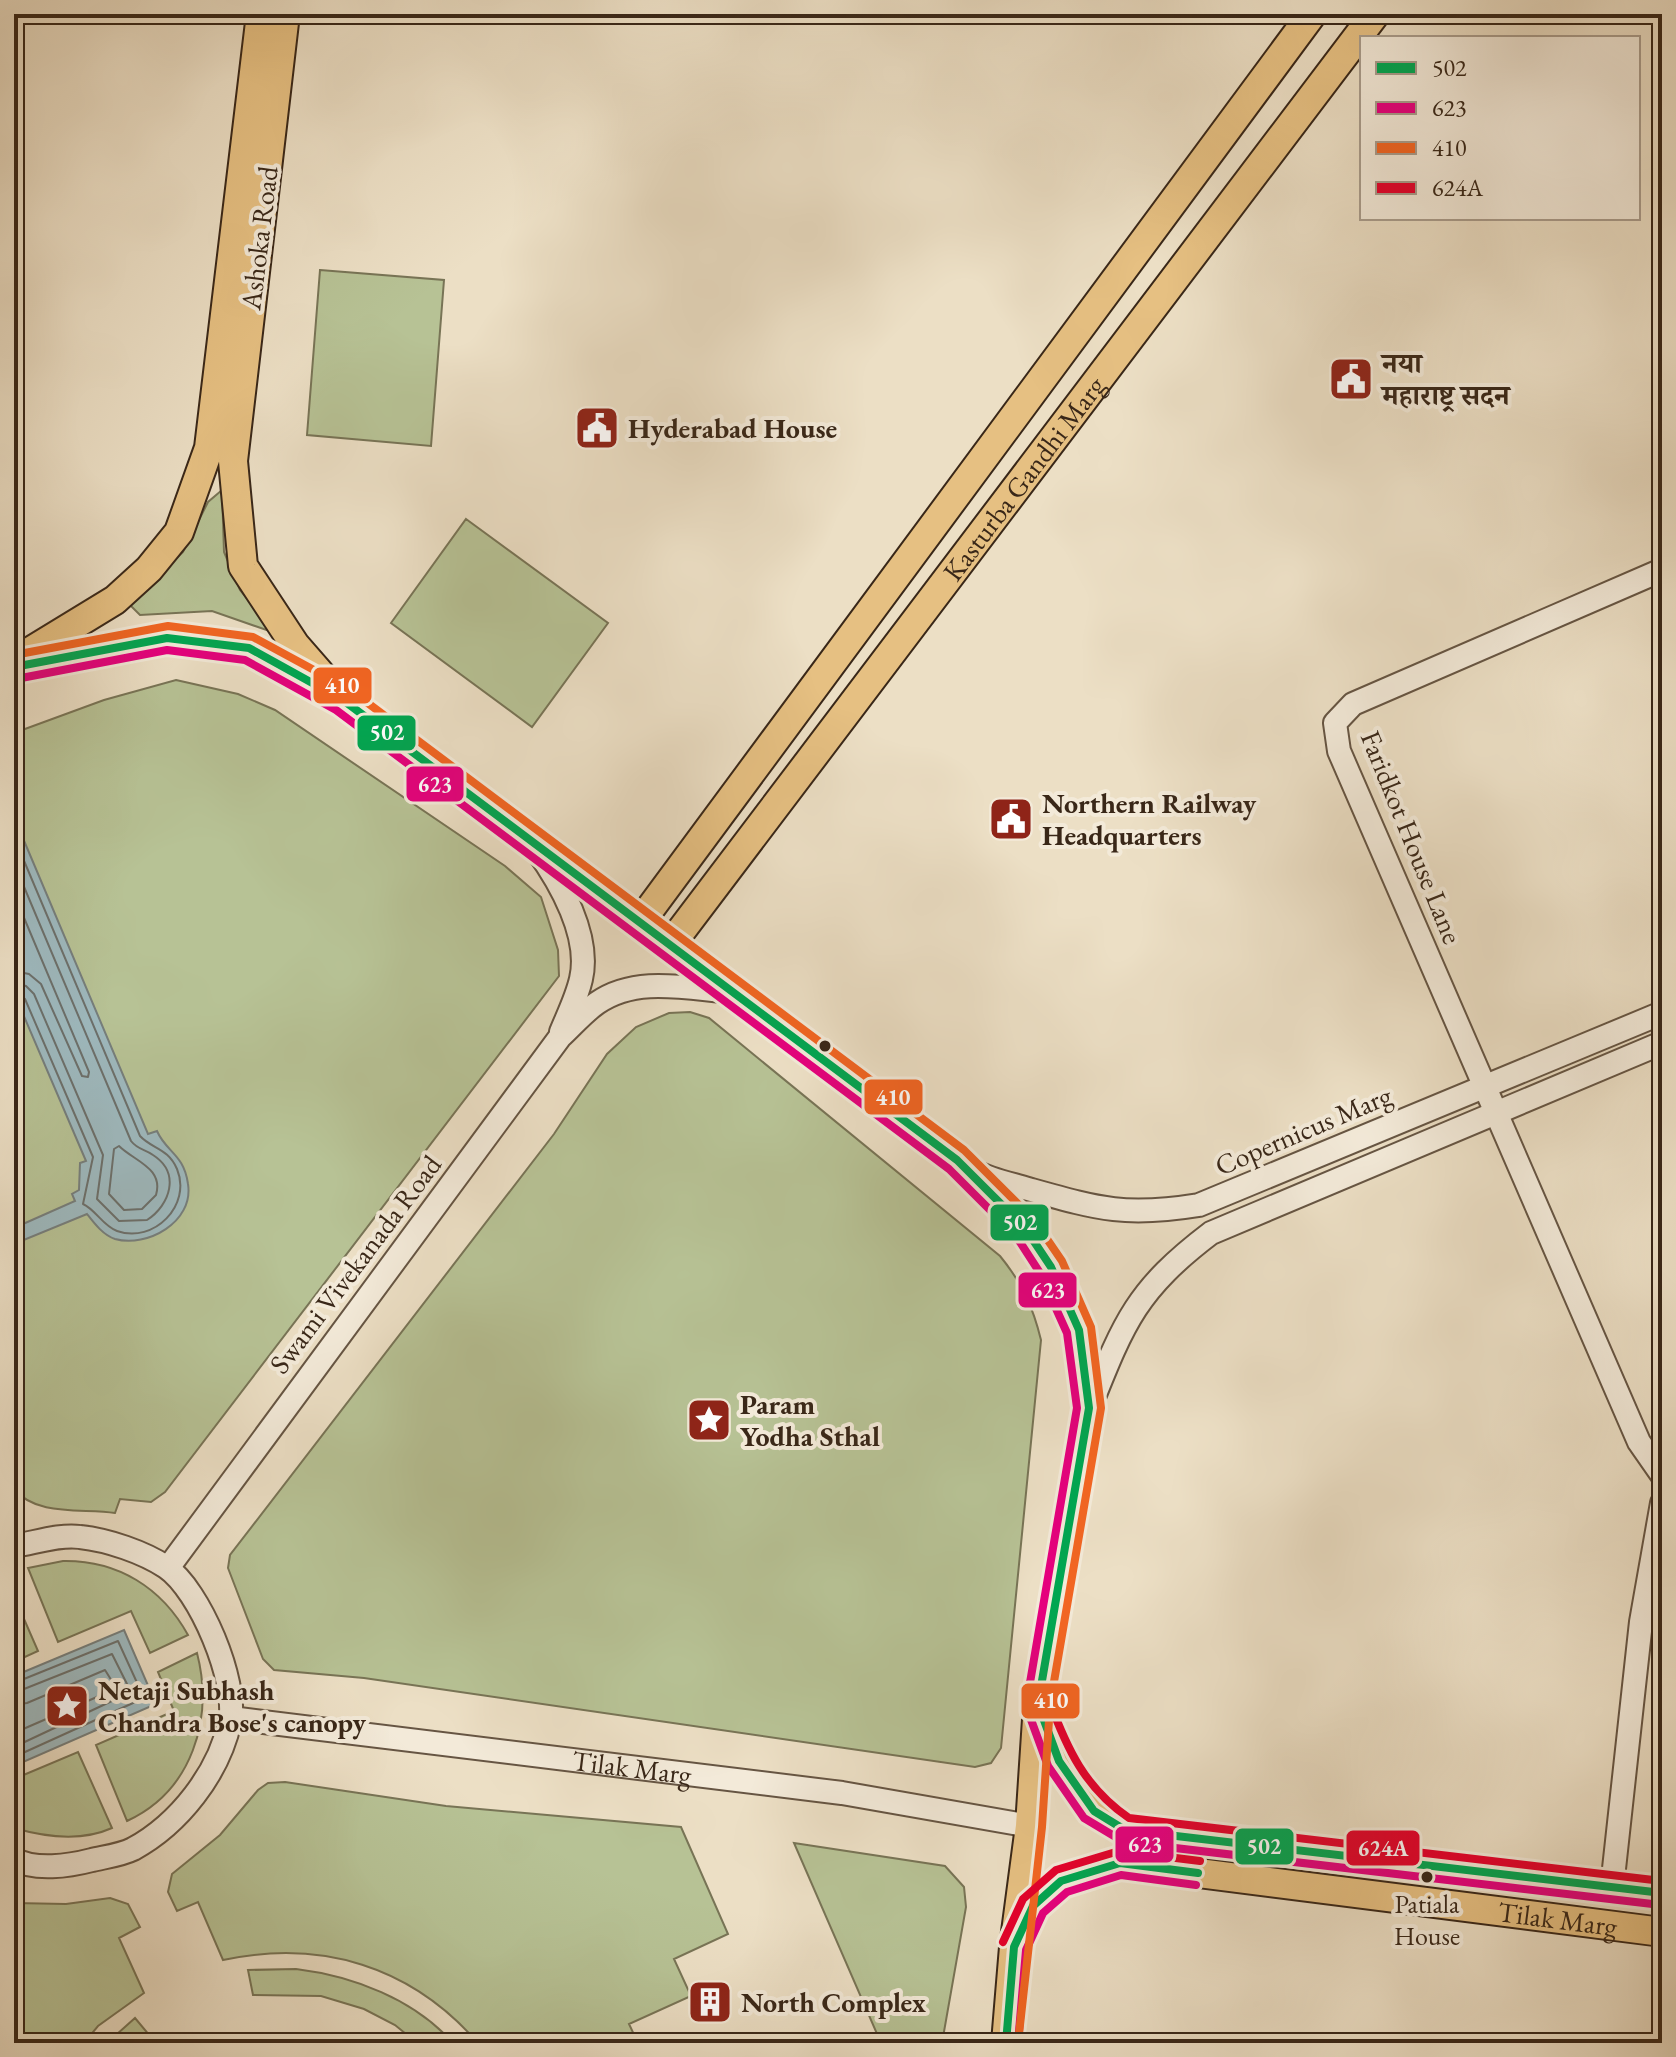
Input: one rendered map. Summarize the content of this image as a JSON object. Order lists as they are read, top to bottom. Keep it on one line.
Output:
{"streets":{"main road":["Ashoka Road","Kasturba Gandhi Marg","Tilak Marg"],"street":["Faridkot House Lane","Copernicus Marg","Swami Vivekanada Road"]},"crossings":[["Faridkot House Lane","Copernicus Marg"]],"places":{"public building":["नया महाराष्ट्र सदन","Hyderabad House","Northern Railway Headquarters"],"place":["Param Yodha Sthal","Netaji Subhash Chandra Bose's canopy"],"other":["Patiala House"],"building":["North Complex"]},"lines":["transit line 410","transit line 502","transit line 623","transit line 624A"],"legend":["502","623","410","624A"]}
